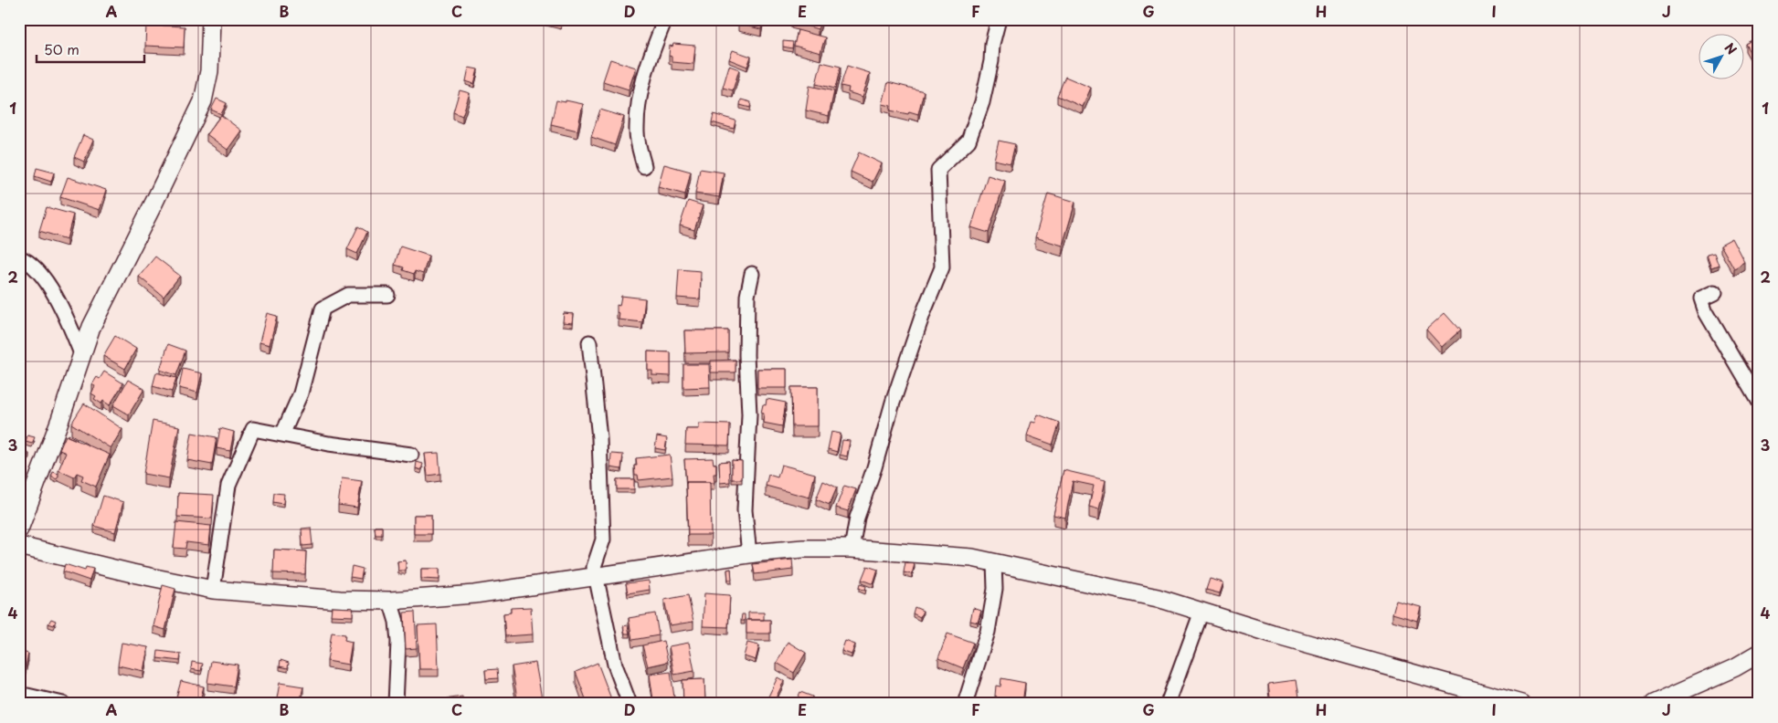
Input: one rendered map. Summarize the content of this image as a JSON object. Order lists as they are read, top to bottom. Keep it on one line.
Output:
{"scale_bar":"50 m","north":"top right","grid":{"columns":["A","B","C","D","E","F","G","H","I","J"],"rows":["1","2","3","4"]}}
